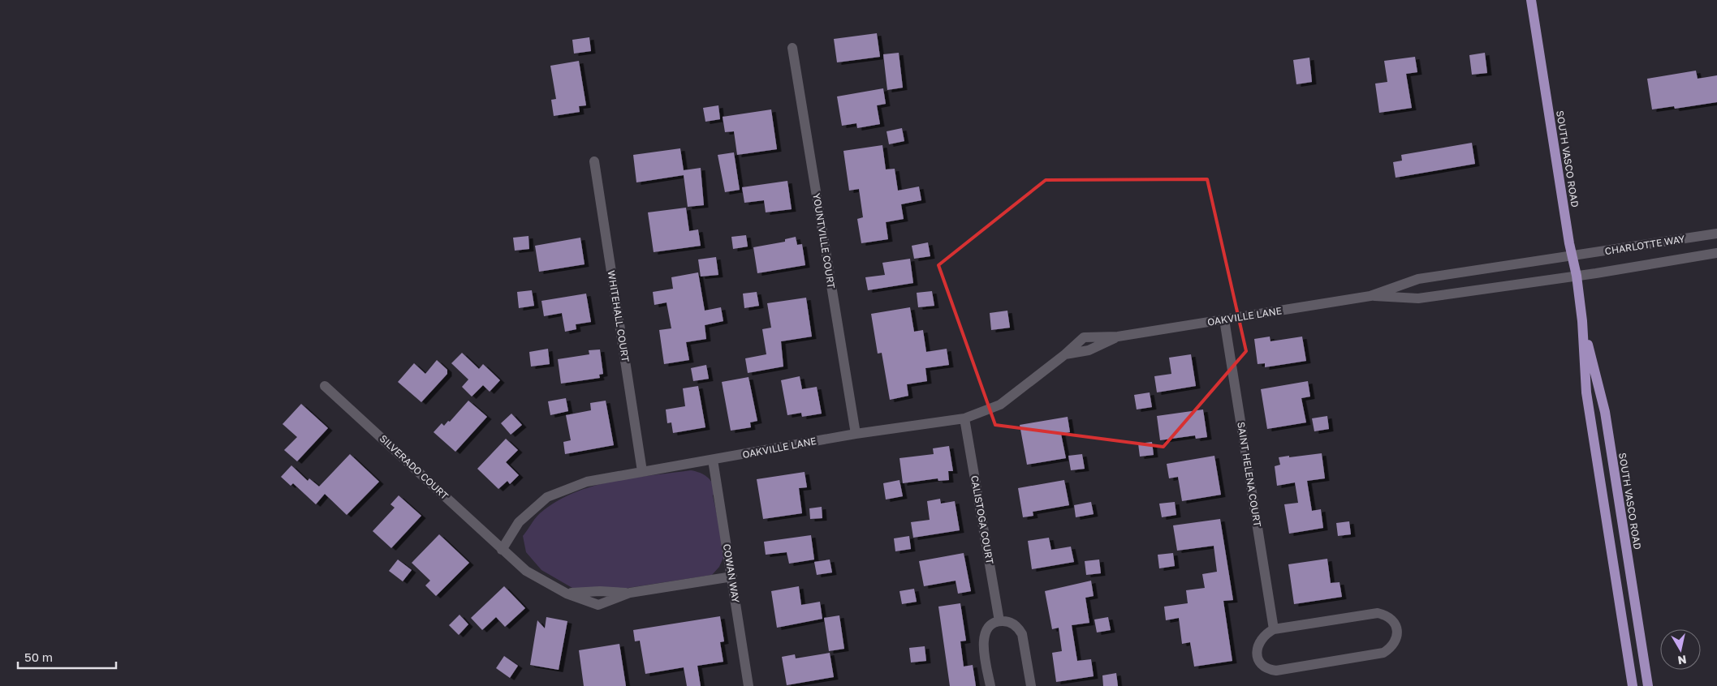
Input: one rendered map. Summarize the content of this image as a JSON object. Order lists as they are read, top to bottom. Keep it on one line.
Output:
{"streets":{"main road":["SOUTH VASCO ROAD"],"street":["YOUNTVILLE COURT","CHARLOTTE WAY","WHITEHALL COURT","OAKVILLE LANE","SILVERADO COURT","SAINT HELENA COURT","CALISTOGA COURT","COWAN WAY"]},"crossings":[["SOUTH VASCO ROAD","CHARLOTTE WAY"],["SOUTH VASCO ROAD","OAKVILLE LANE"],["YOUNTVILLE COURT","OAKVILLE LANE"],["CHARLOTTE WAY","OAKVILLE LANE"],["WHITEHALL COURT","OAKVILLE LANE"],["OAKVILLE LANE","SILVERADO COURT"],["OAKVILLE LANE","SAINT HELENA COURT"],["OAKVILLE LANE","CALISTOGA COURT"],["OAKVILLE LANE","COWAN WAY"],["SILVERADO COURT","COWAN WAY"]],"scale_bar":"50 m","north":"bottom"}
